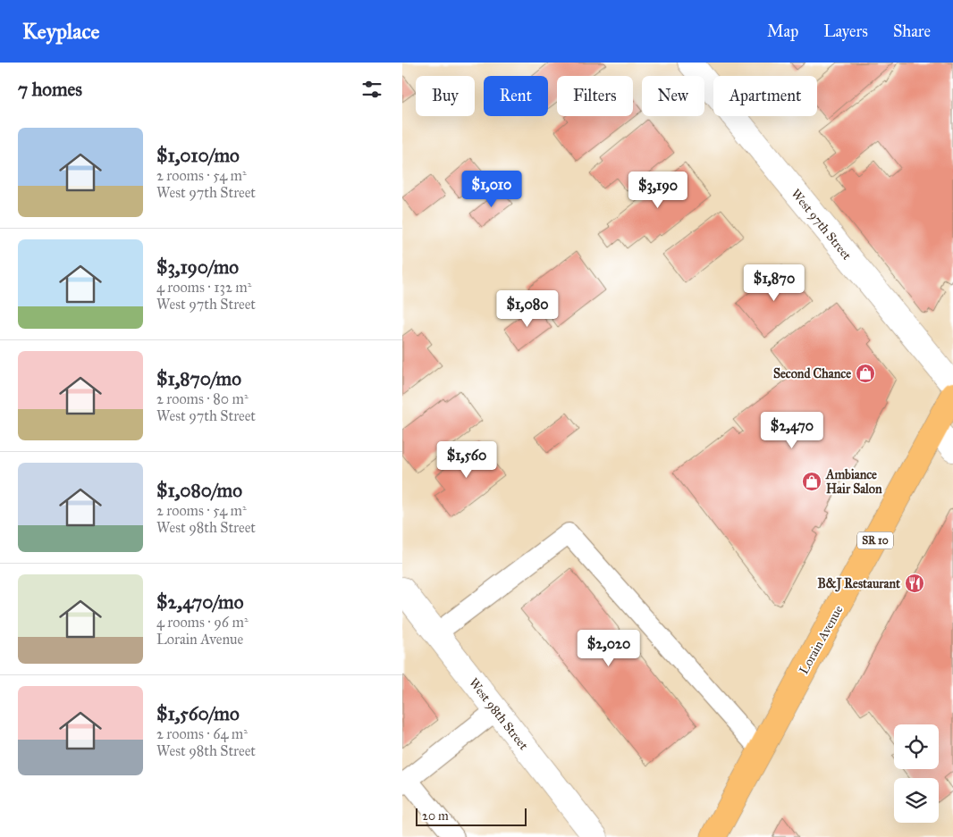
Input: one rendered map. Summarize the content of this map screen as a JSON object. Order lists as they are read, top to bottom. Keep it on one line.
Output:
{"streets":{"main road":["SR 10","Lorain Avenue"],"street":["West 97th Street","West 98th Street"]},"places":{"shop":["Second Chance","Ambiance Hair Salon"],"restaurant":["B&J Restaurant"]},"scale_bar":"20 m","page":{"header":"Keyplace","nav":["Map","Layers","Share"],"heading":"7 homes","chip":["Buy","Rent","Filters","New","Apartment"],"list":[{"name":"$1,010/mo","note":"2 rooms · 54 m² · West 97th Street"},{"name":"$3,190/mo","note":"4 rooms · 132 m² · West 97th Street"},{"name":"$1,870/mo","note":"2 rooms · 80 m² · West 97th Street"},{"name":"$1,080/mo","note":"2 rooms · 54 m² · West 98th Street"},{"name":"$2,470/mo","note":"4 rooms · 96 m² · Lorain Avenue"},{"name":"$1,560/mo","note":"2 rooms · 64 m² · West 98th Street"}],"price":["$1,010","$3,190","$1,870","$1,080","$2,470","$1,560","$2,020"],"scale":"20 m"}}
